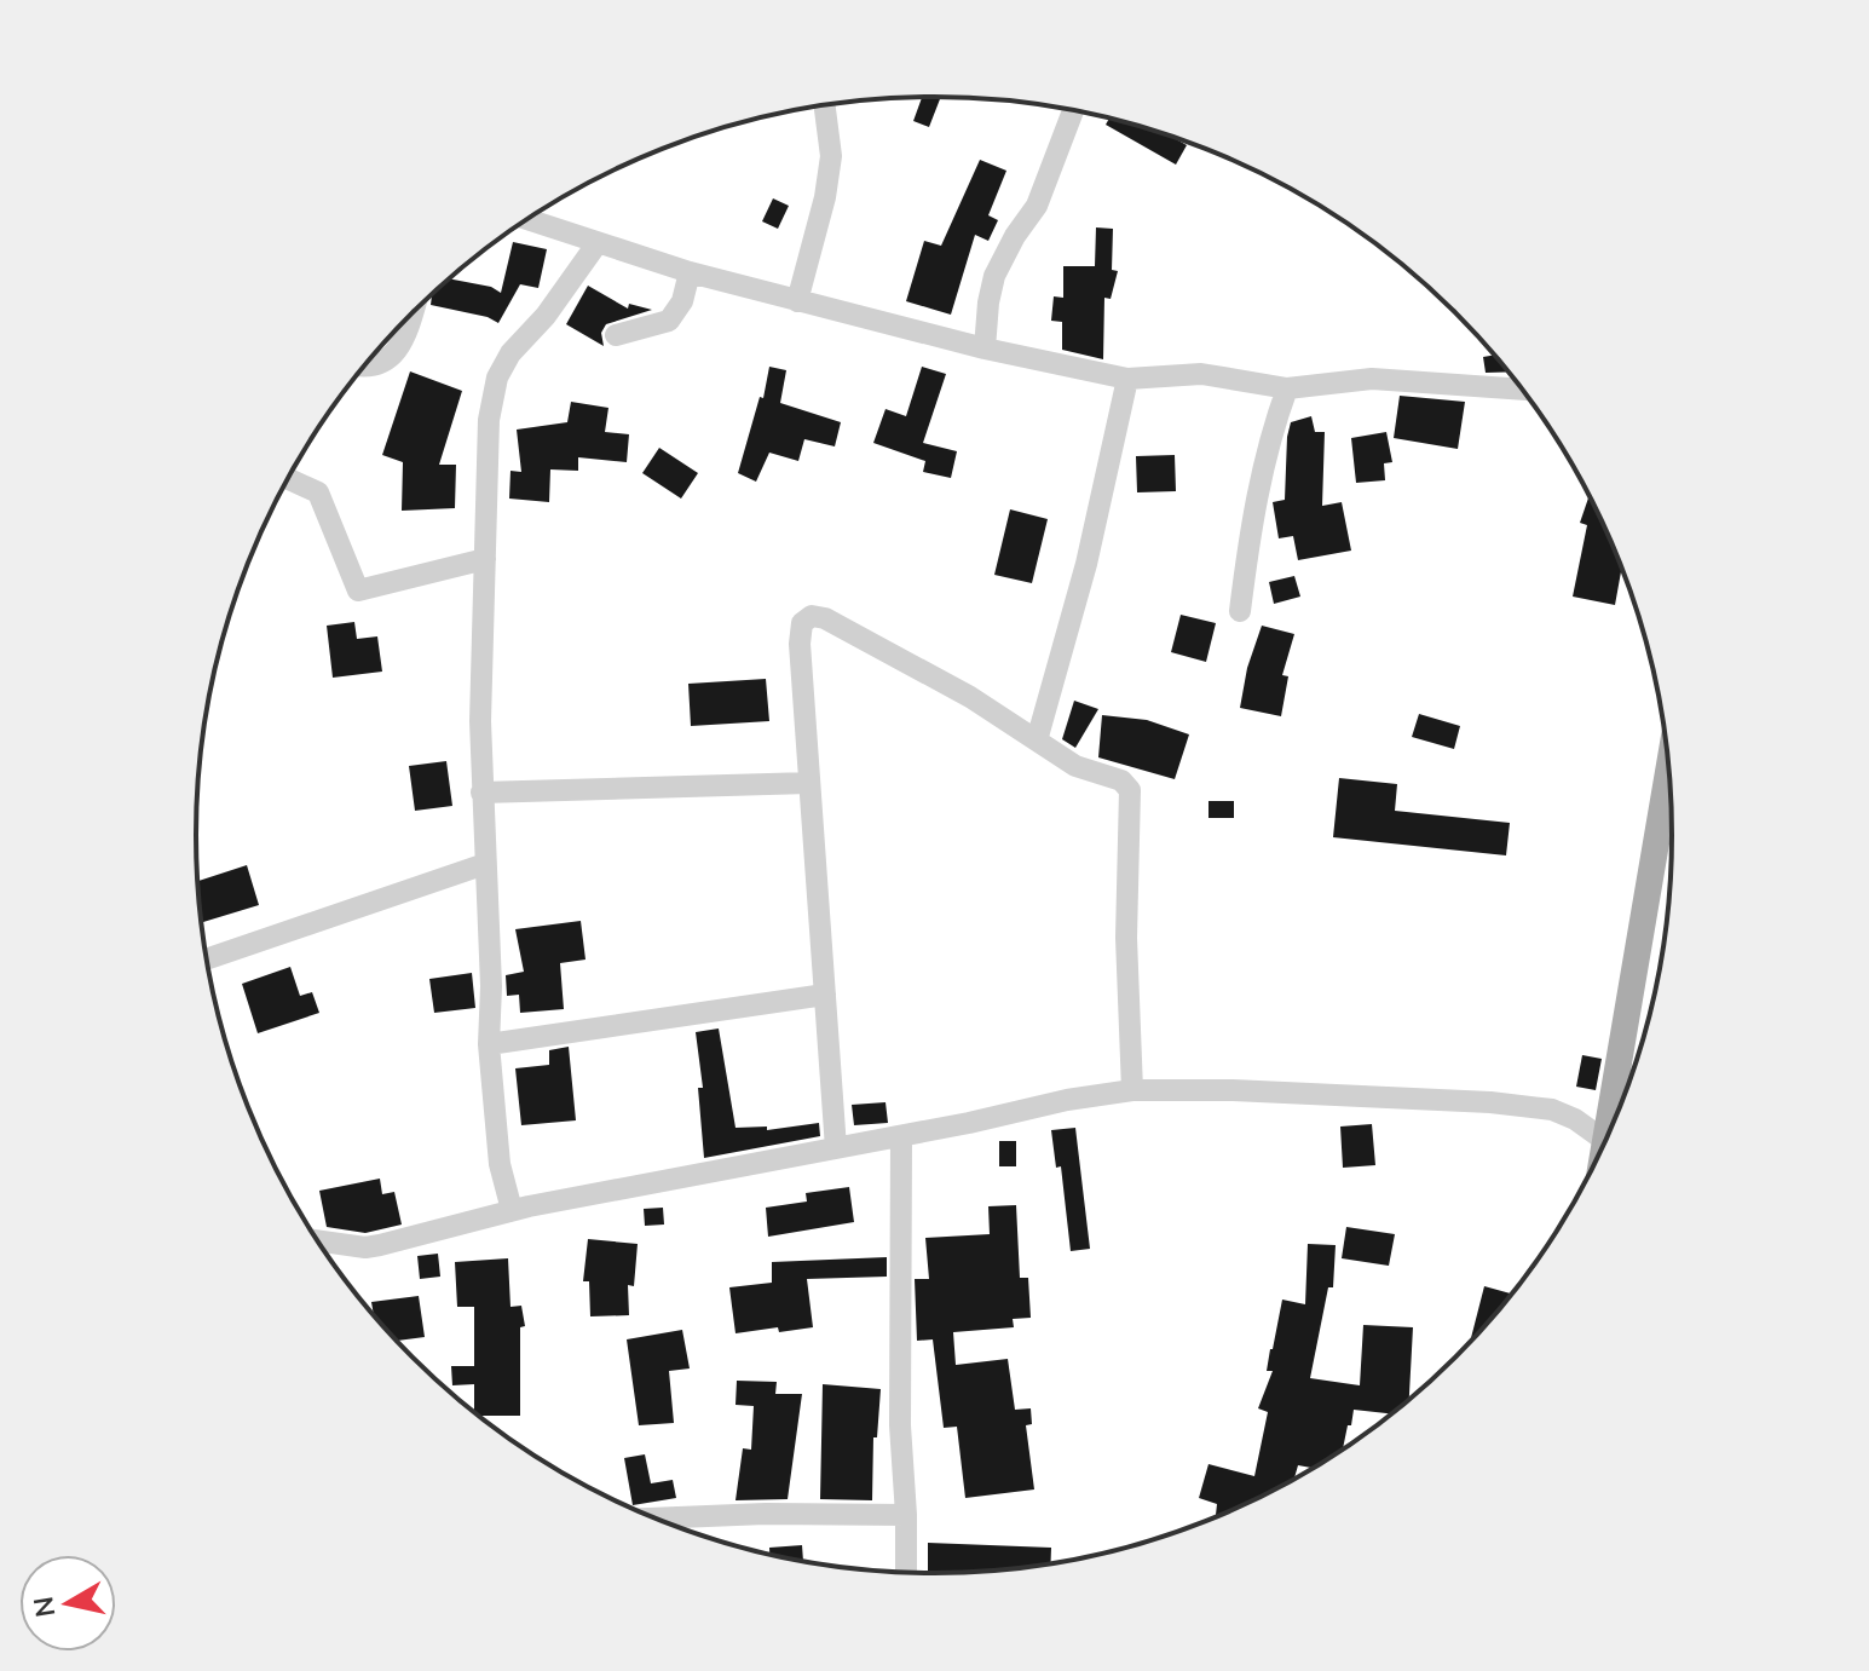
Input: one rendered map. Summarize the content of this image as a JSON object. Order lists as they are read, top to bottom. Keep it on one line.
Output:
{"north":"left"}
